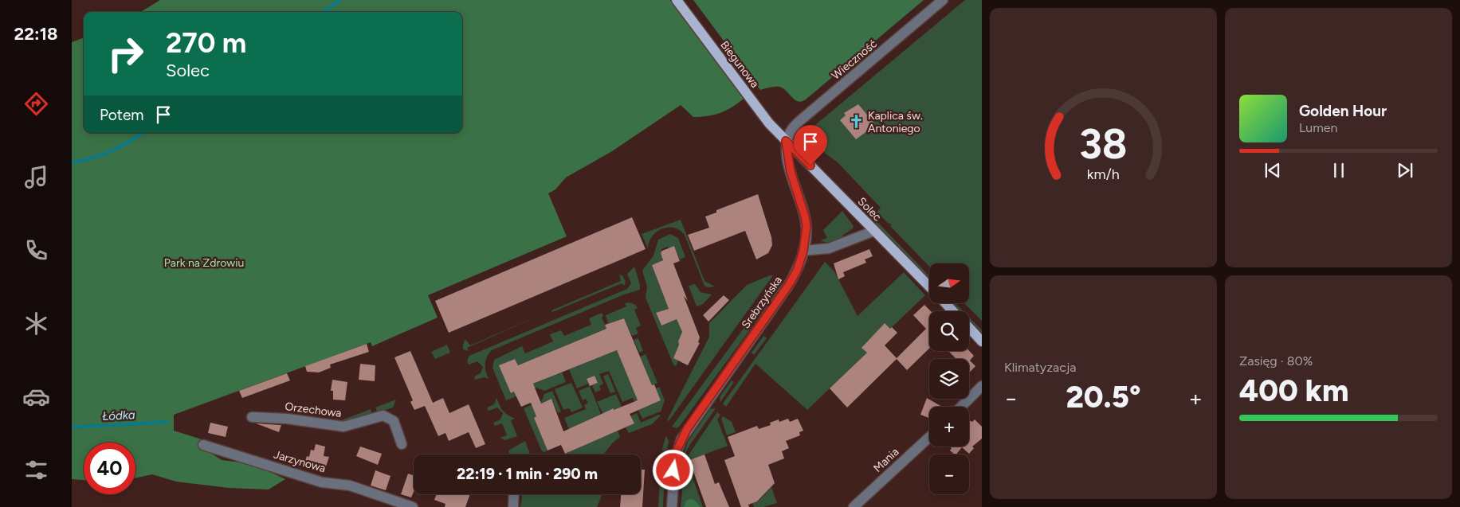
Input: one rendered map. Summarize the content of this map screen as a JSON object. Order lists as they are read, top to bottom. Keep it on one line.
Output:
{"streets":{"main road":["Biegunowa","Solec"],"street":["Wieczność","Srebrzyńska","Orzechowa","Mania","Jarzynowa"]},"crossings":[["Wieczność","Biegunowa"],["Wieczność","Solec"],["Wieczność","Srebrzyńska"],["Biegunowa","Solec"],["Biegunowa","Srebrzyńska"],["Solec","Srebrzyńska"]],"water":["Łódka"],"parks":["Park na Zdrowiu"],"places":{"church":["Kaplica św. Antoniego"]},"north":"right","page":{"tabs":"22:18","turn":["270 m","Solec"],"song":["Golden Hour","Lumen"],"then":"Potem","map_buttons":["+","−"],"tile":["Klimatyzacja",["Zasięg · 80%","400 km"]],"heat":["−","20.5°","+"],"limit":"40","trip":"22:19 · 1 min · 290 m","gauge":["38","km/h"]}}
